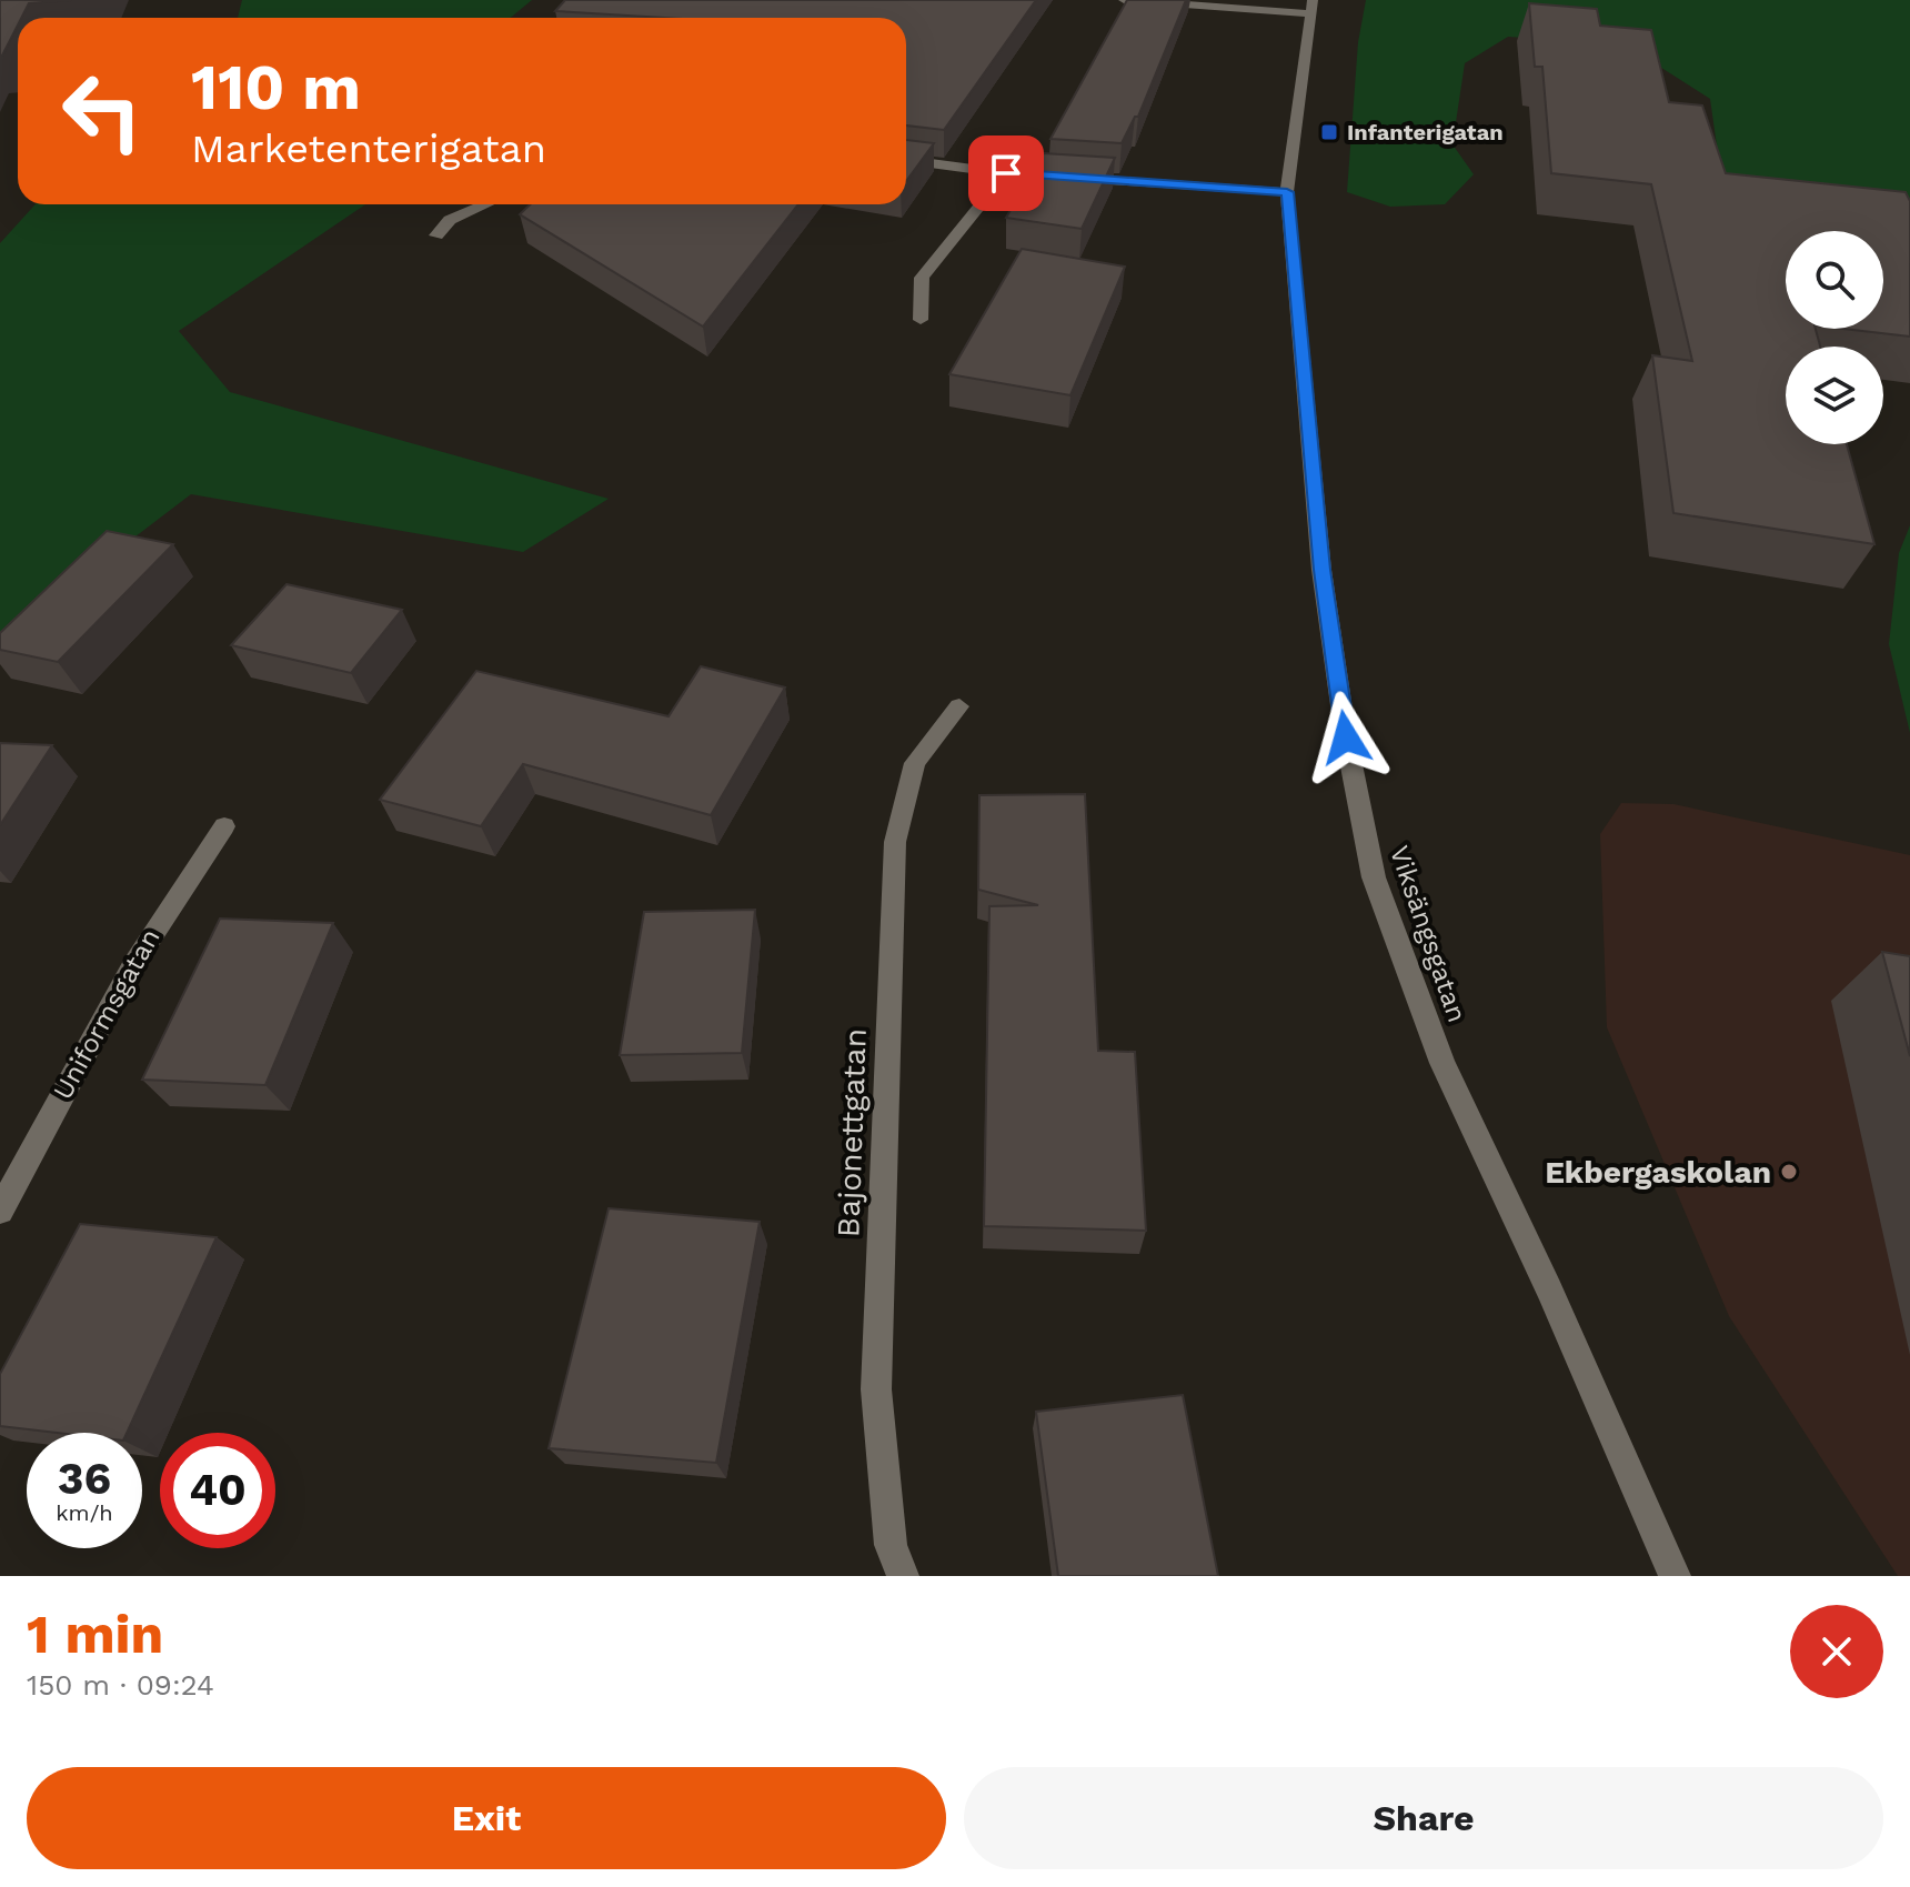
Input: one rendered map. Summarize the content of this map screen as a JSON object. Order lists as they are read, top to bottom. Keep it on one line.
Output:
{"streets":{"street":["Viksängsgatan","Uniformsgatan","Bajonettgatan"]},"places":{"transit":["Infanterigatan"],"other":["Ekbergaskolan"]},"page":{"turn":["110 m","Marketenterigatan"],"speed":"36 km/h","limit":"40","heading":["1 min","150 m · 09:24"],"buttons":["Exit","Share"]}}
